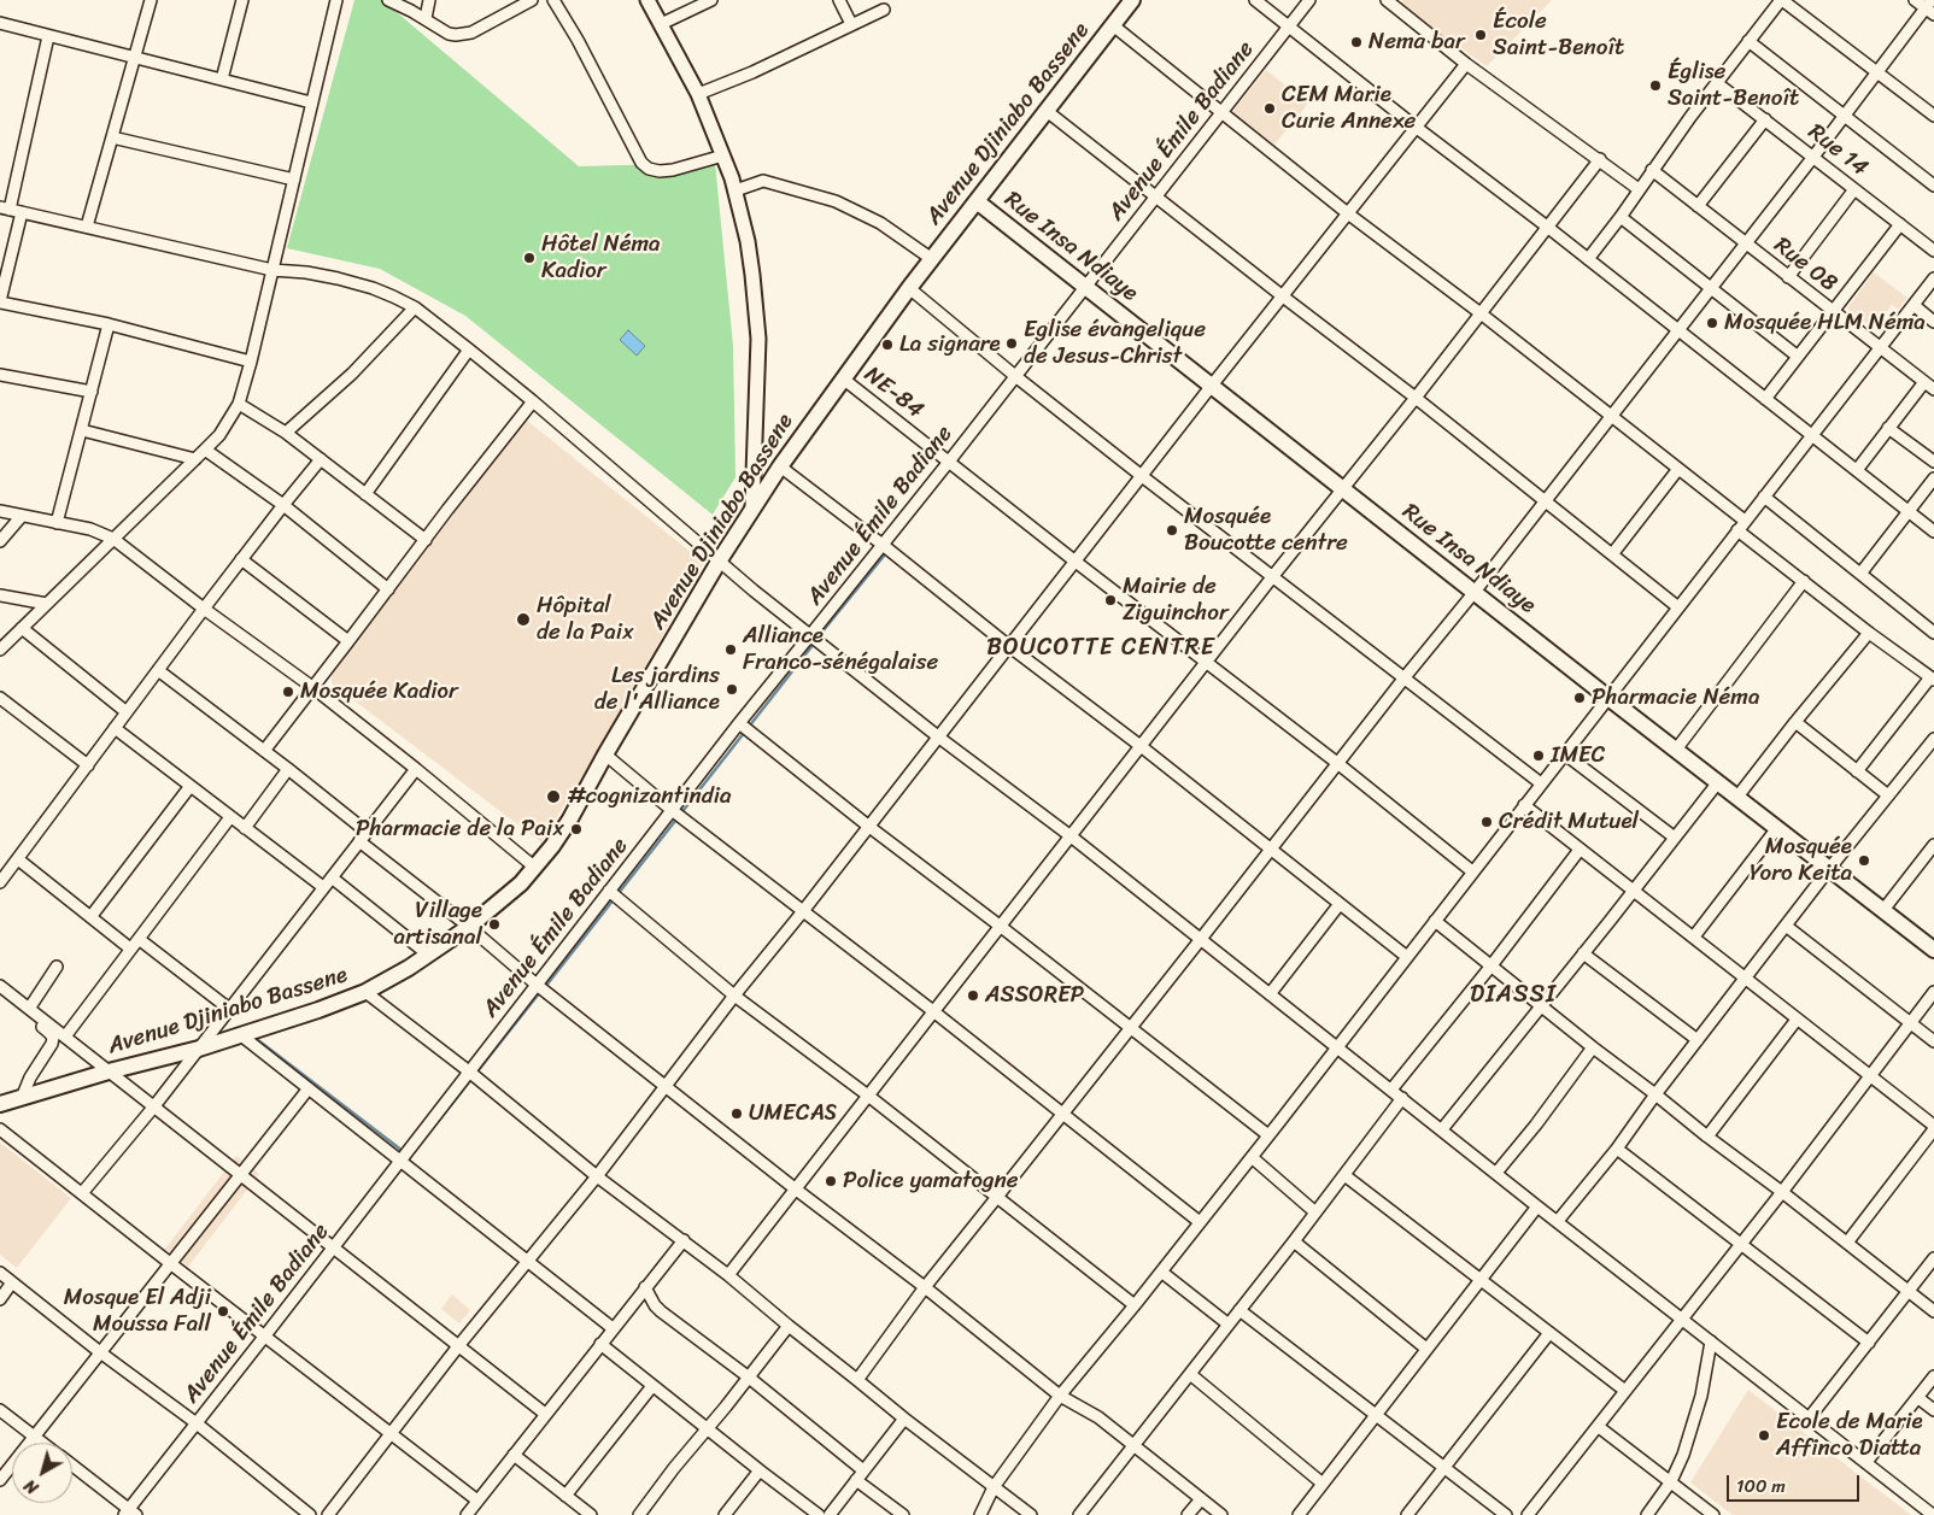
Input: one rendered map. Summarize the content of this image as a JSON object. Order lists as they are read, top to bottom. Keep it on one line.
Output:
{"streets":{"main road":["Avenue Djiniabo Bassene","Rue Insa Ndiaye"],"street":["Avenue Émile Badiane","Rue 14","Rue 08","NE-84"]},"crossings":[["Avenue Djiniabo Bassene","Rue Insa Ndiaye"],["Avenue Djiniabo Bassene","NE-84"],["Avenue Émile Badiane","Rue Insa Ndiaye"],["Avenue Émile Badiane","NE-84"]],"districts":["BOUCOTTE CENTRE","DIASSI"],"places":["École Saint-Benoît","Nema bar","Église Saint-Benoît","CEM Marie Curie Annexe","Hôtel Néma Kadior","Mosquée HLM Néma","Eglise évangelique de Jesus-Christ","La signare","Mosquée Boucotte centre","Mairie de Ziguinchor","Hôpital de la Paix","Alliance Franco-sénégalaise","Les jardins de l'Alliance","Mosquée Kadior","Pharmacie Néma","IMEC","#cognizantindia","Crédit Mutuel","Pharmacie de la Paix","Mosquée Yoro Keita","Village artisanal","ASSOREP","UMECAS","Police yamatogne","Mosque El Adji Moussa Fall","Ecole de Marie Affinco Diatta"],"scale_bar":"100 m","north":"bottom left"}
